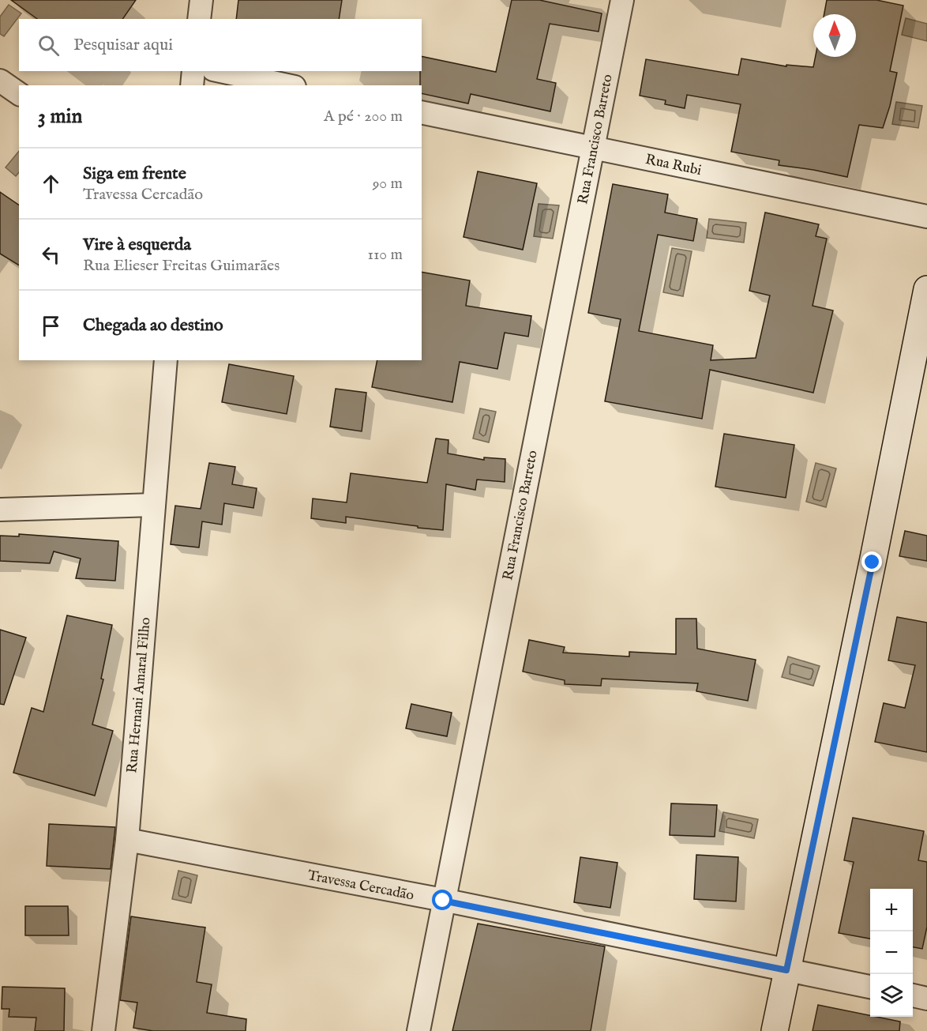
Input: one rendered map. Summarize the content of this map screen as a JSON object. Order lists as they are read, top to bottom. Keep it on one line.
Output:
{"streets":{"street":["Rua Francisco Barreto","Rua Rubi","Rua Hernani Amaral Filho","Travessa Cercadão"]},"crossings":[["Rua Francisco Barreto","Rua Rubi"],["Rua Francisco Barreto","Travessa Cercadão"],["Rua Hernani Amaral Filho","Travessa Cercadão"]],"north":"top","page":{"search":"Pesquisar aqui","heading":["3 min","A pé · 200 m"],"list":[["Siga em frente","Travessa Cercadão","90 m"],["Vire à esquerda","Rua Elieser Freitas Guimarães","110 m"],"Chegada ao destino"],"map_buttons":["+","−"]}}
